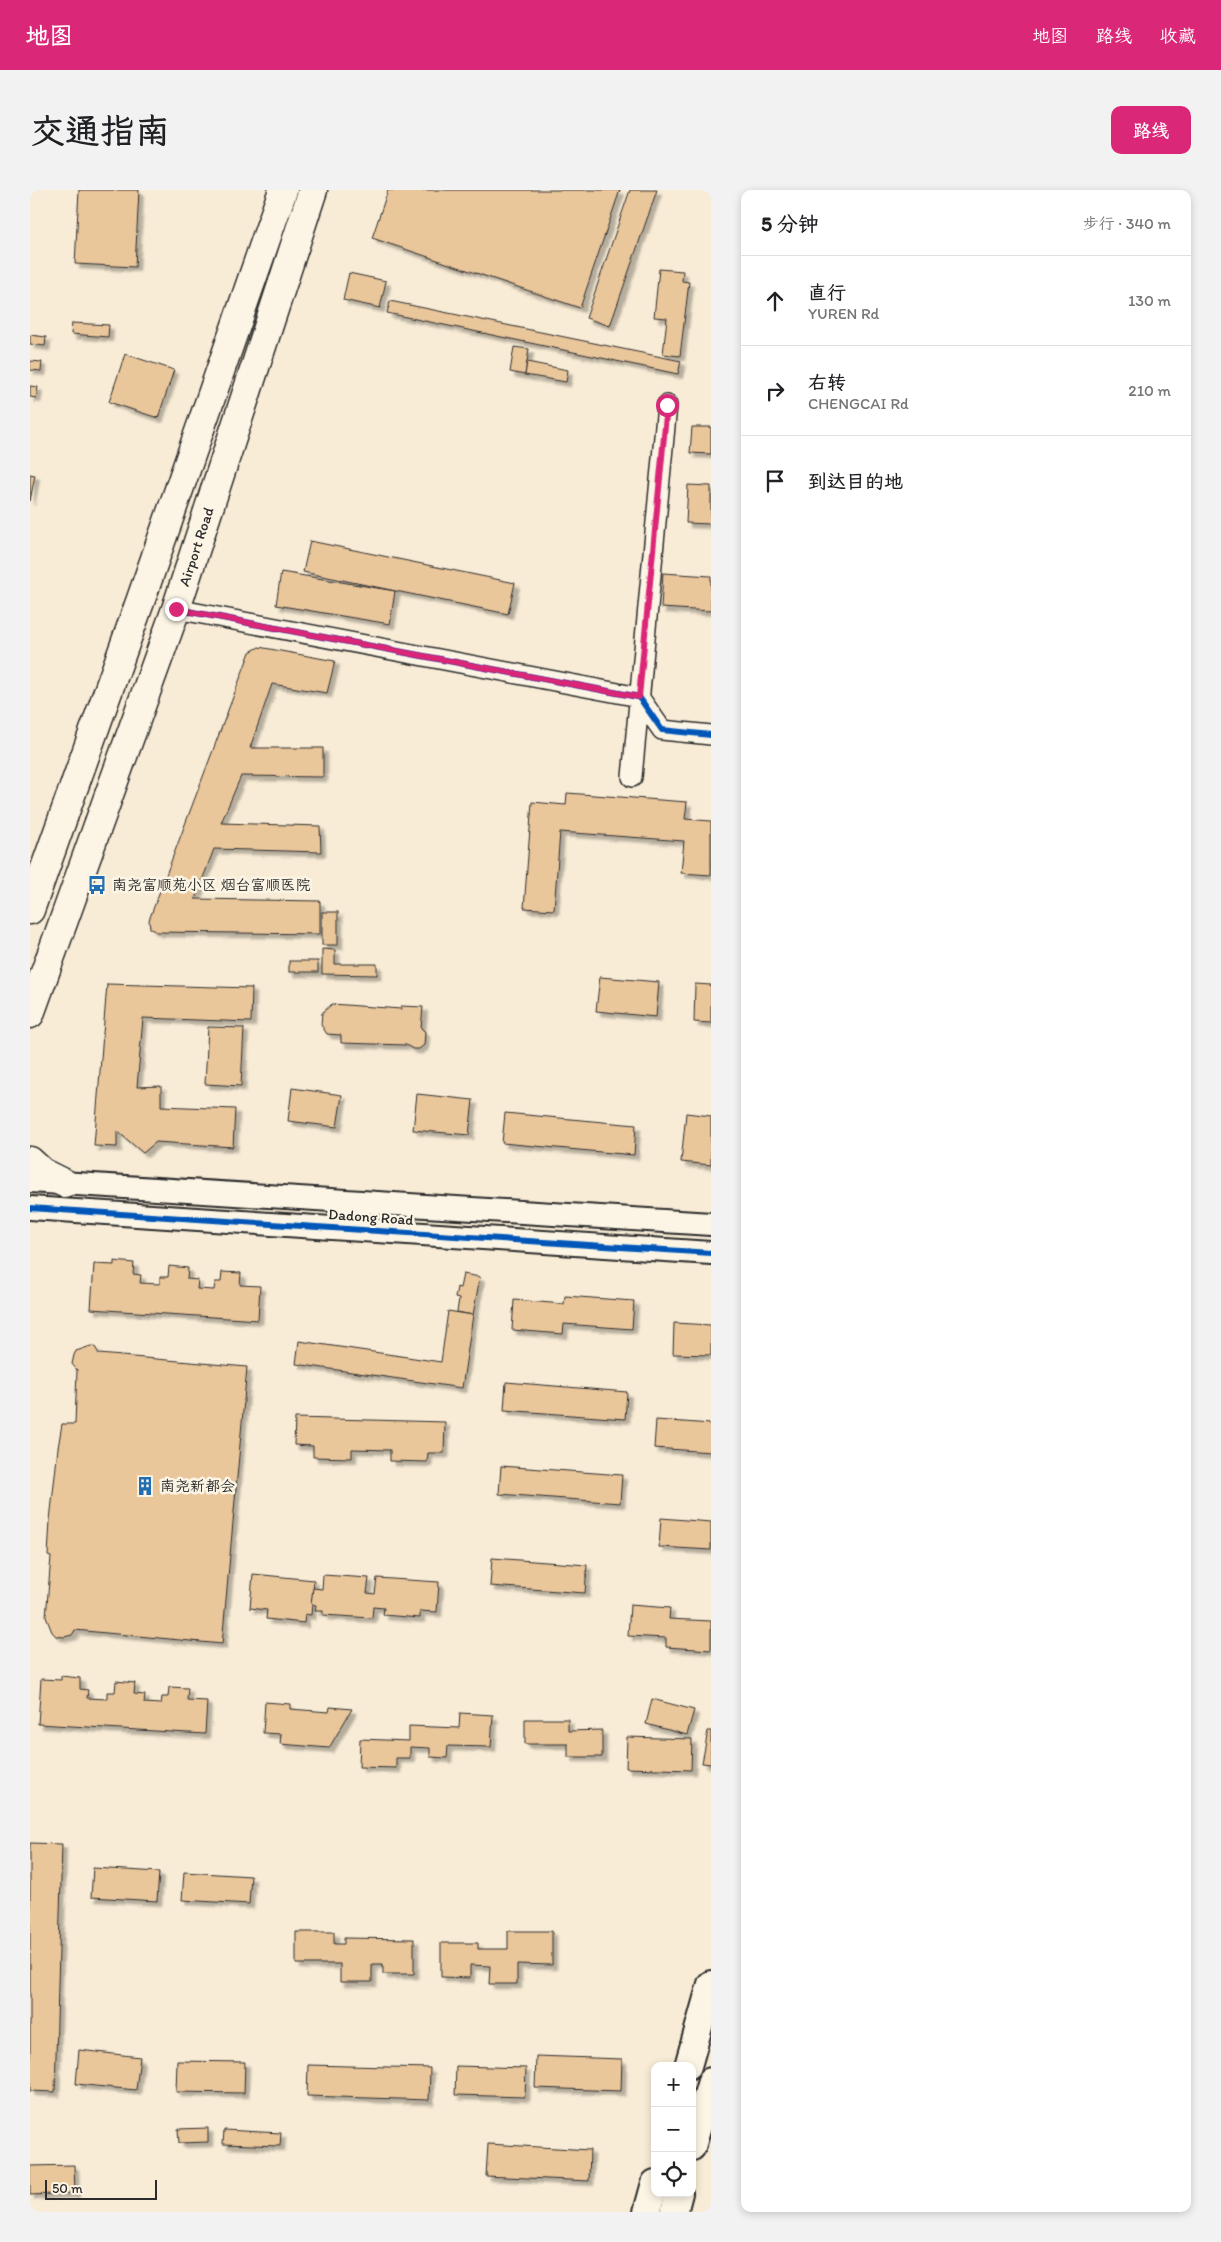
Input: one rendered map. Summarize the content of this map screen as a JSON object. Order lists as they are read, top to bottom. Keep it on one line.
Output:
{"streets":{"highway":["Airport Road"],"street":["Dadong Road"]},"places":{"bus stop":["南尧富顺苑小区 烟台富顺医院"],"building":["南尧新都会"]},"scale_bar":"50 m","page":{"header":"地图","nav":["地图","路线","收藏"],"buttons":"路线","title":"交通指南","heading":["5 分钟","步行 · 340 m"],"list":[["直行","YUREN Rd","130 m"],["右转","CHENGCAI Rd","210 m"],"到达目的地"],"map_buttons":["+","−"],"scale":"50 m"}}
